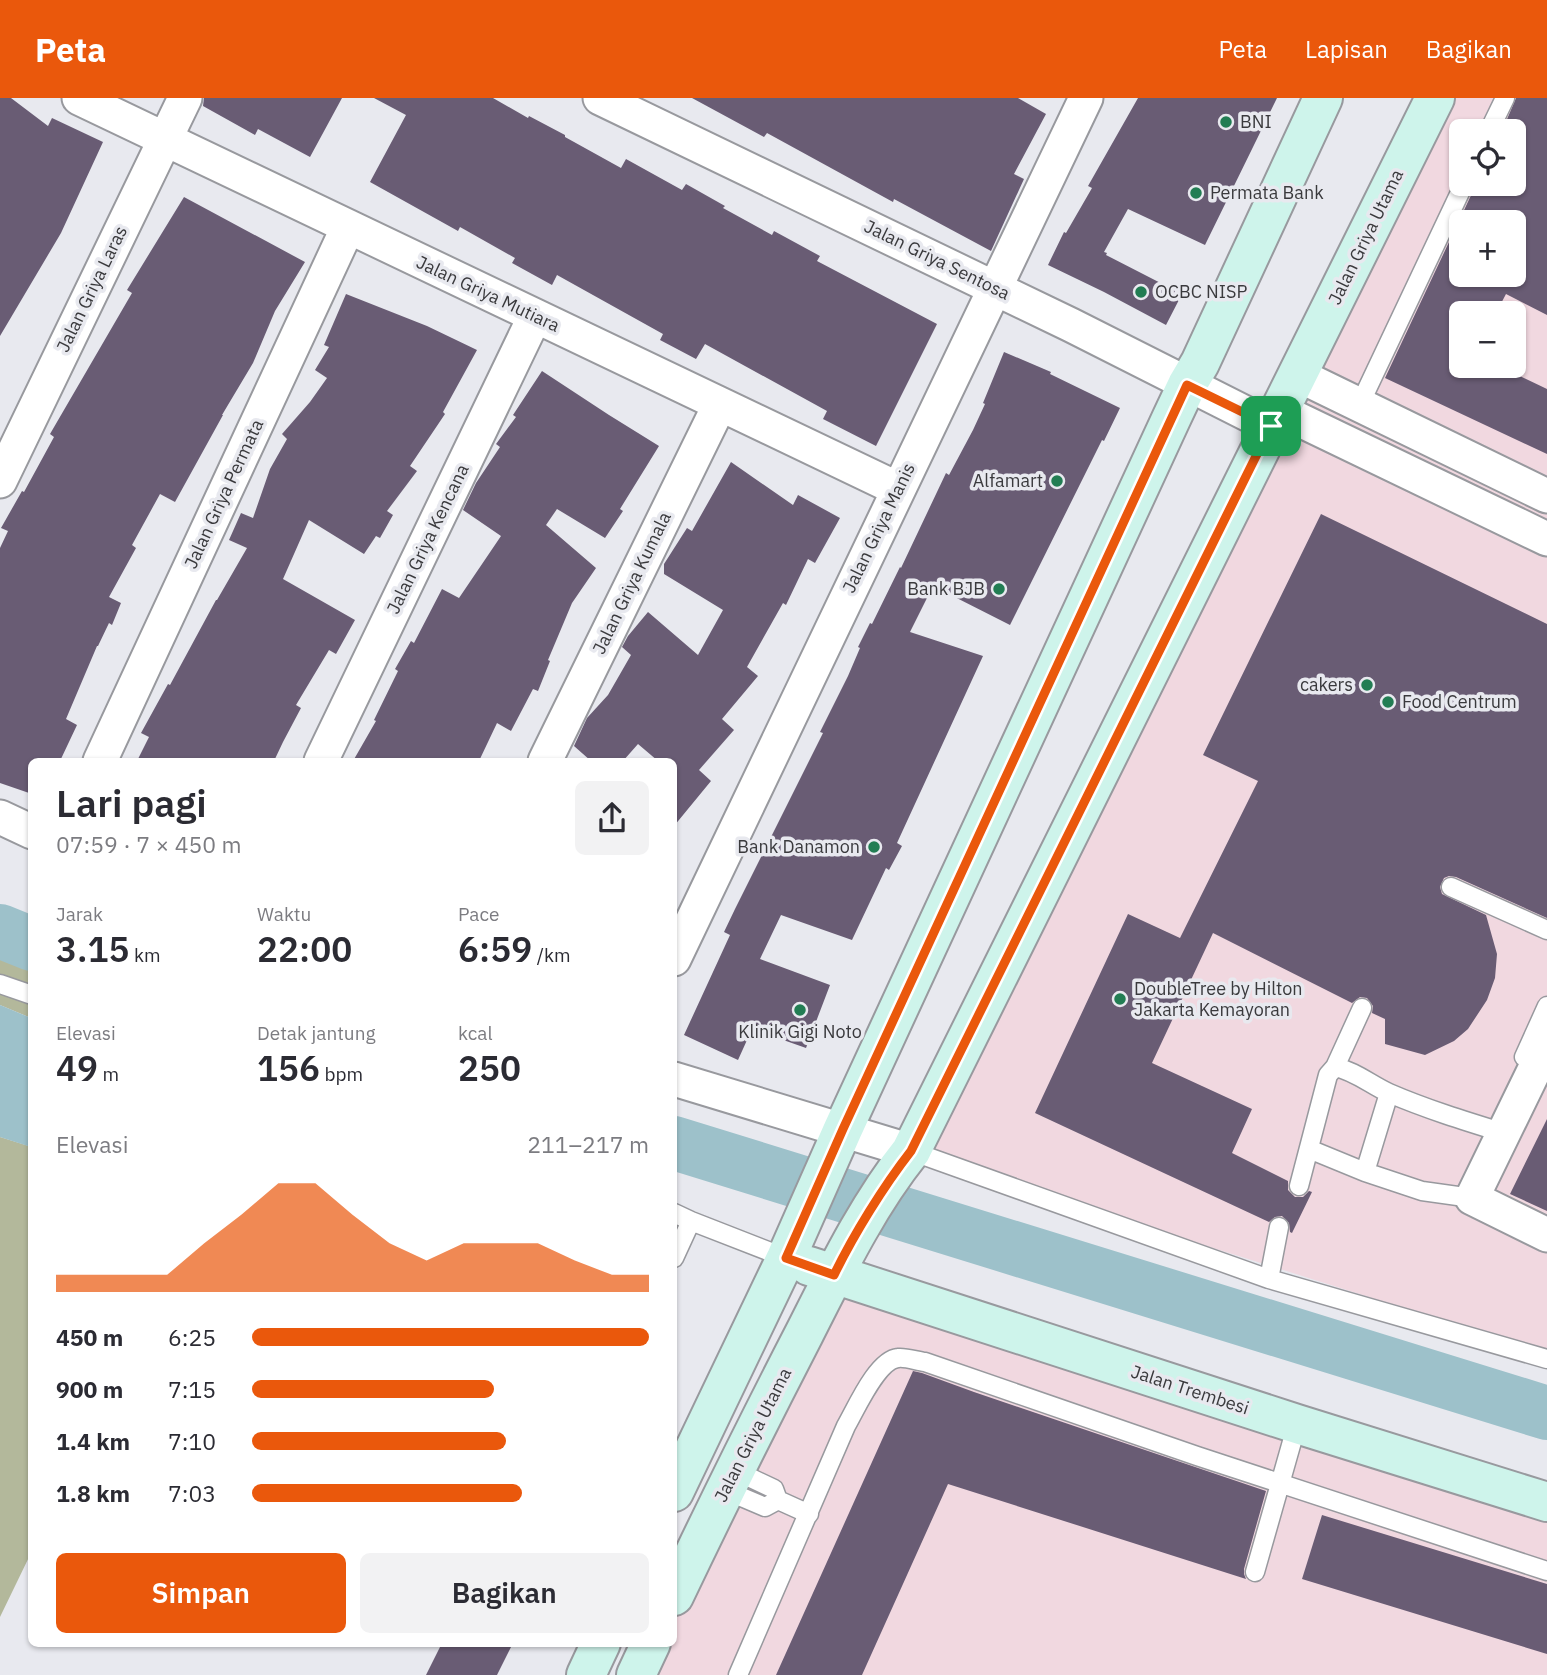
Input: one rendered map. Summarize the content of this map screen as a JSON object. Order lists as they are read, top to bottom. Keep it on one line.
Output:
{"streets":{"main road":["Jalan Griya Utama","Jalan Trembesi"],"street":["Jalan Griya Sentosa","Jalan Griya Laras","Jalan Griya Mutiara","Jalan Griya Permata","Jalan Griya Manis","Jalan Griya Kencana","Jalan Griya Kumala"]},"crossings":[["Jalan Griya Utama","Jalan Griya Sentosa"],["Jalan Griya Utama","Jalan Trembesi"],["Jalan Griya Sentosa","Jalan Griya Manis"],["Jalan Griya Laras","Jalan Griya Mutiara"],["Jalan Griya Mutiara","Jalan Griya Permata"],["Jalan Griya Mutiara","Jalan Griya Manis"],["Jalan Griya Mutiara","Jalan Griya Kencana"],["Jalan Griya Mutiara","Jalan Griya Kumala"]],"places":["BNI","Permata Bank","OCBC NISP","Alfamart","Bank BJB","cakers","Food Centrum","Bank Danamon","DoubleTree by Hilton Jakarta Kemayoran","Klinik Gigi Noto"],"page":{"header":"Peta","nav":["Peta","Lapisan","Bagikan"],"map_buttons":["+","−"],"heading":["Lari pagi","07:59 · 7 × 450 m"],"stats":[["Jarak","3.15 km"],["Waktu","22:00"],["Pace","6:59 /km"],["Elevasi","49 m"],["Detak jantung","156 bpm"],["kcal","250"]],"chart":["Elevasi","211–217 m"],"list":[{"name":"450 m","note":"6:25"},{"name":"900 m","note":"7:15"},{"name":"1.4 km","note":"7:10"},{"name":"1.8 km","note":"7:03"}],"buttons":["Simpan","Bagikan"]}}
